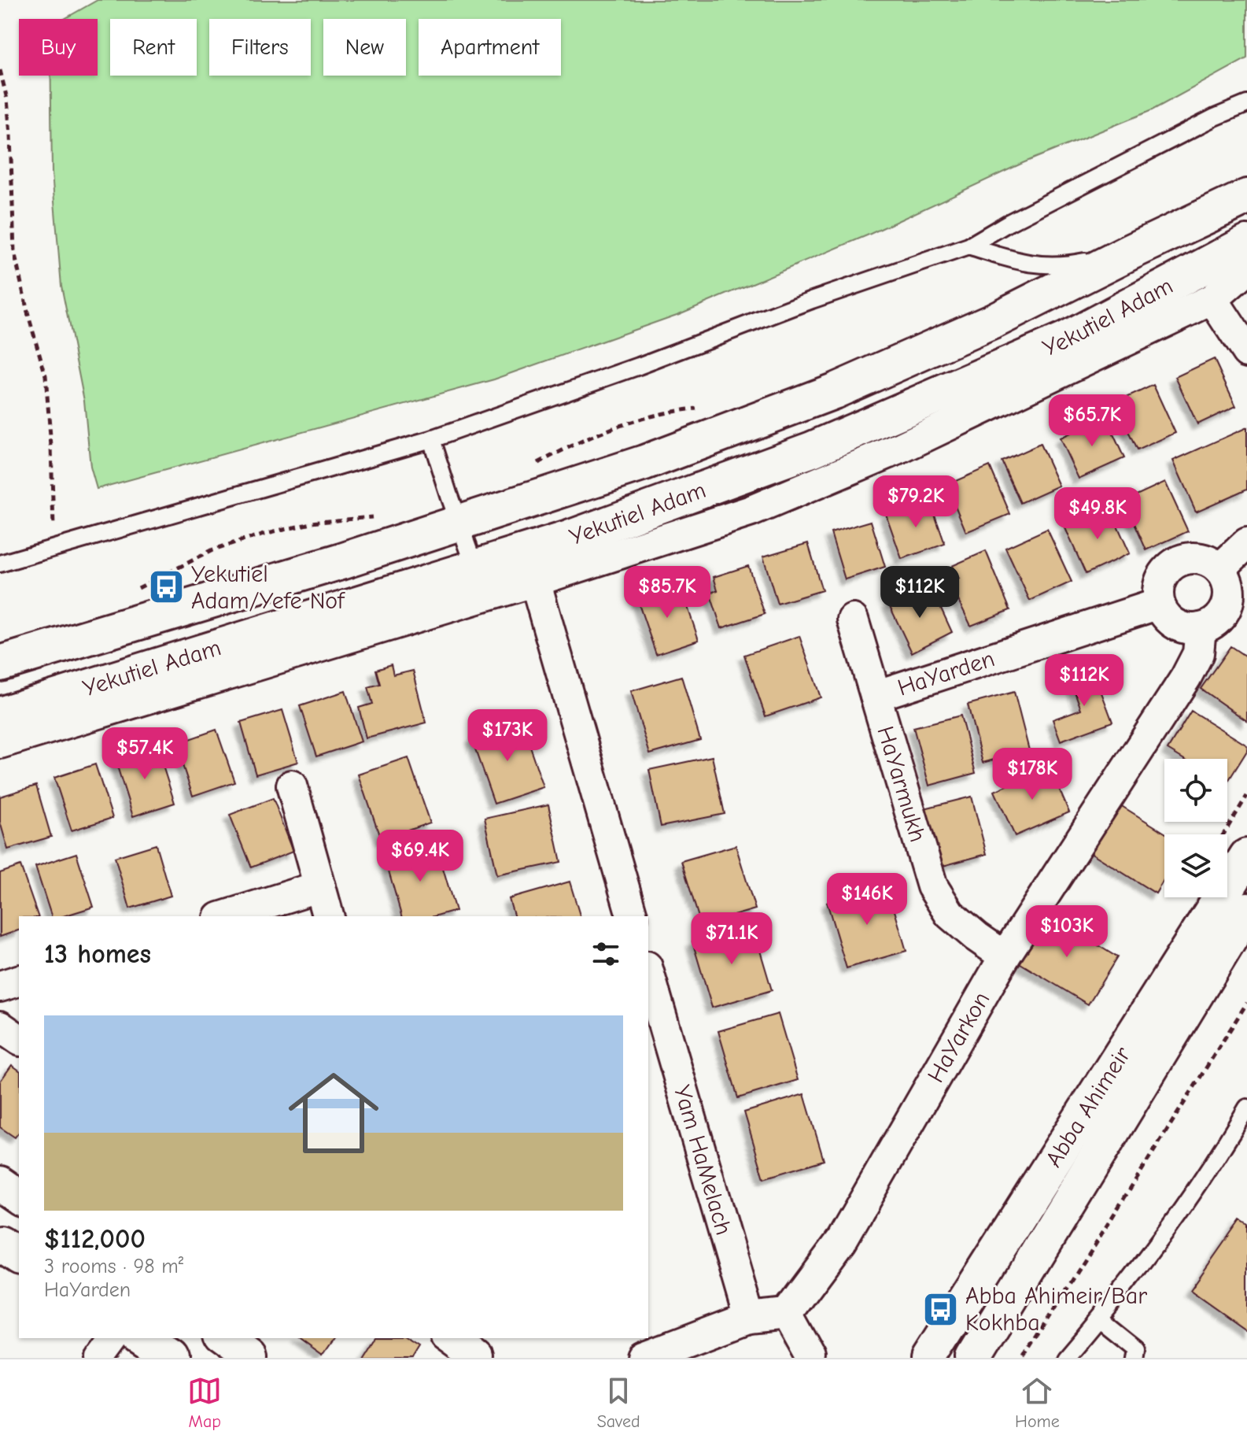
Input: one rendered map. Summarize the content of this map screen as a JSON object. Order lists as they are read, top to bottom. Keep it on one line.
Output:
{"streets":{"main road":["Yekutiel Adam","Abba Ahimeir"],"street":["HaYarden","HaYarmukh","HaYarkon","Yam HaMelach"]},"crossings":[["HaYarden","HaYarmukh"],["HaYarden","HaYarkon"],["HaYarmukh","HaYarkon"]],"places":{"bus stop":["Yekutiel Adam/Yefe Nof","Abba Ahimeir/Bar Kokhba"]},"page":{"chip":["Buy","Rent","Filters","New","Apartment"],"price":["$65.7K","$79.2K","$49.8K","$85.7K","$112K","$112K","$173K","$57.4K","$178K","$69.4K","$146K","$103K","$71.1K"],"heading":"13 homes","list":[{"name":"$112,000","note":"3 rooms · 98 m² · HaYarden"}],"tabs":["Map","Saved","Home"]}}
